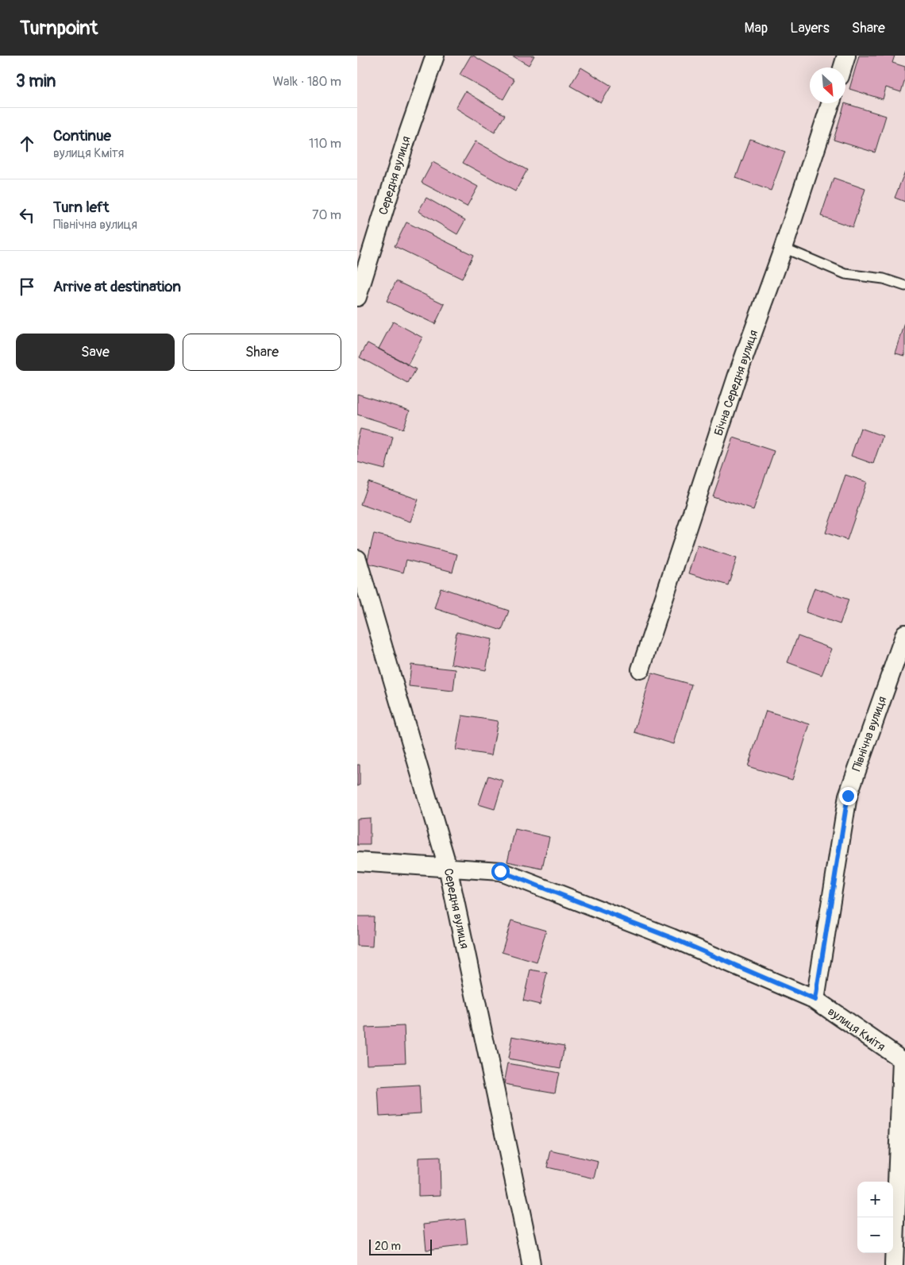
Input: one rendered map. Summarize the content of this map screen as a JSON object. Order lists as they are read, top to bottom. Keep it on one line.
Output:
{"streets":{"street":["Середня вулиця","Бічна Середня вулиця","Північна вулиця","вулиця Кмітя"]},"crossings":[["Середня вулиця","вулиця Кмітя"],["Північна вулиця","вулиця Кмітя"]],"scale_bar":"20 m","north":"bottom right","page":{"header":"Turnpoint","nav":["Map","Layers","Share"],"heading":["3 min","Walk · 180 m"],"list":[["Continue","вулиця Кмітя","110 m"],["Turn left","Північна вулиця","70 m"],"Arrive at destination"],"buttons":["Save","Share"],"map_buttons":["+","−"],"scale":"20 m"}}
